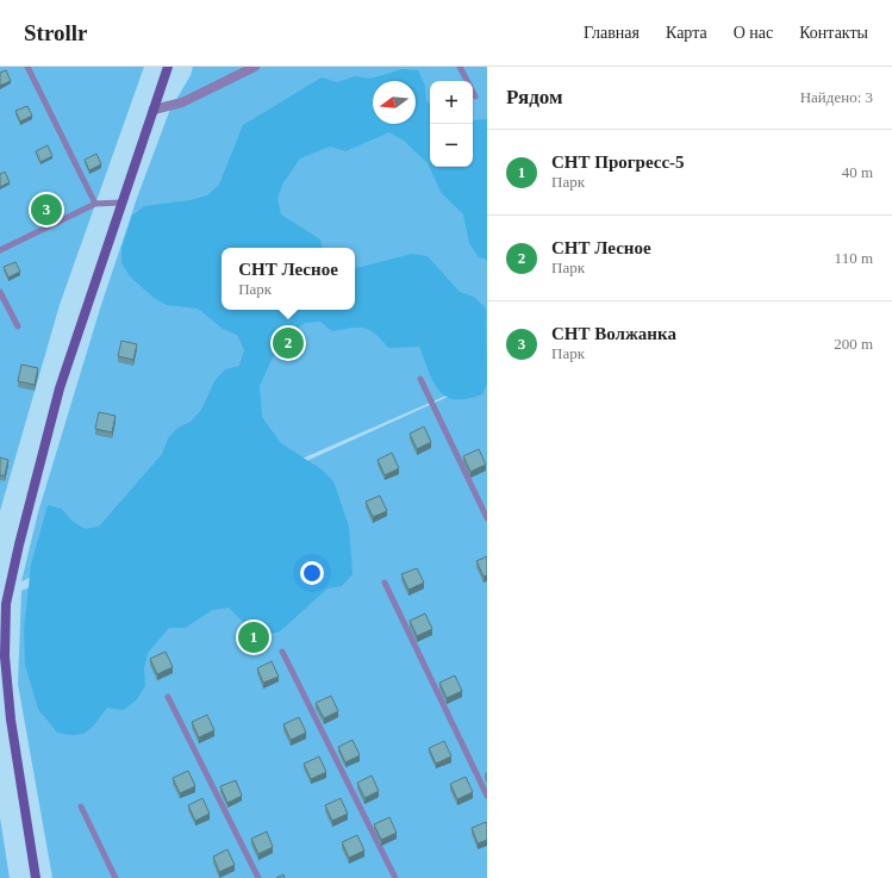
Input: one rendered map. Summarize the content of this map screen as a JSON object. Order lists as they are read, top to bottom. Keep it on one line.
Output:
{"north":"left","page":{"header":"Strollr","nav":["Главная","Карта","О нас","Контакты"],"heading":["Рядом","Найдено: 3"],"map_buttons":["+","−"],"list":[{"mark":"1","name":"СНТ Прогресс-5","note":"Парк","value":"40 m"},{"mark":"2","name":"СНТ Лесное","note":"Парк","value":"110 m"},{"mark":"3","name":"СНТ Волжанка","note":"Парк","value":"200 m"}],"pins":["3","2","1"],"popup":["СНТ Лесное","Парк"]}}
